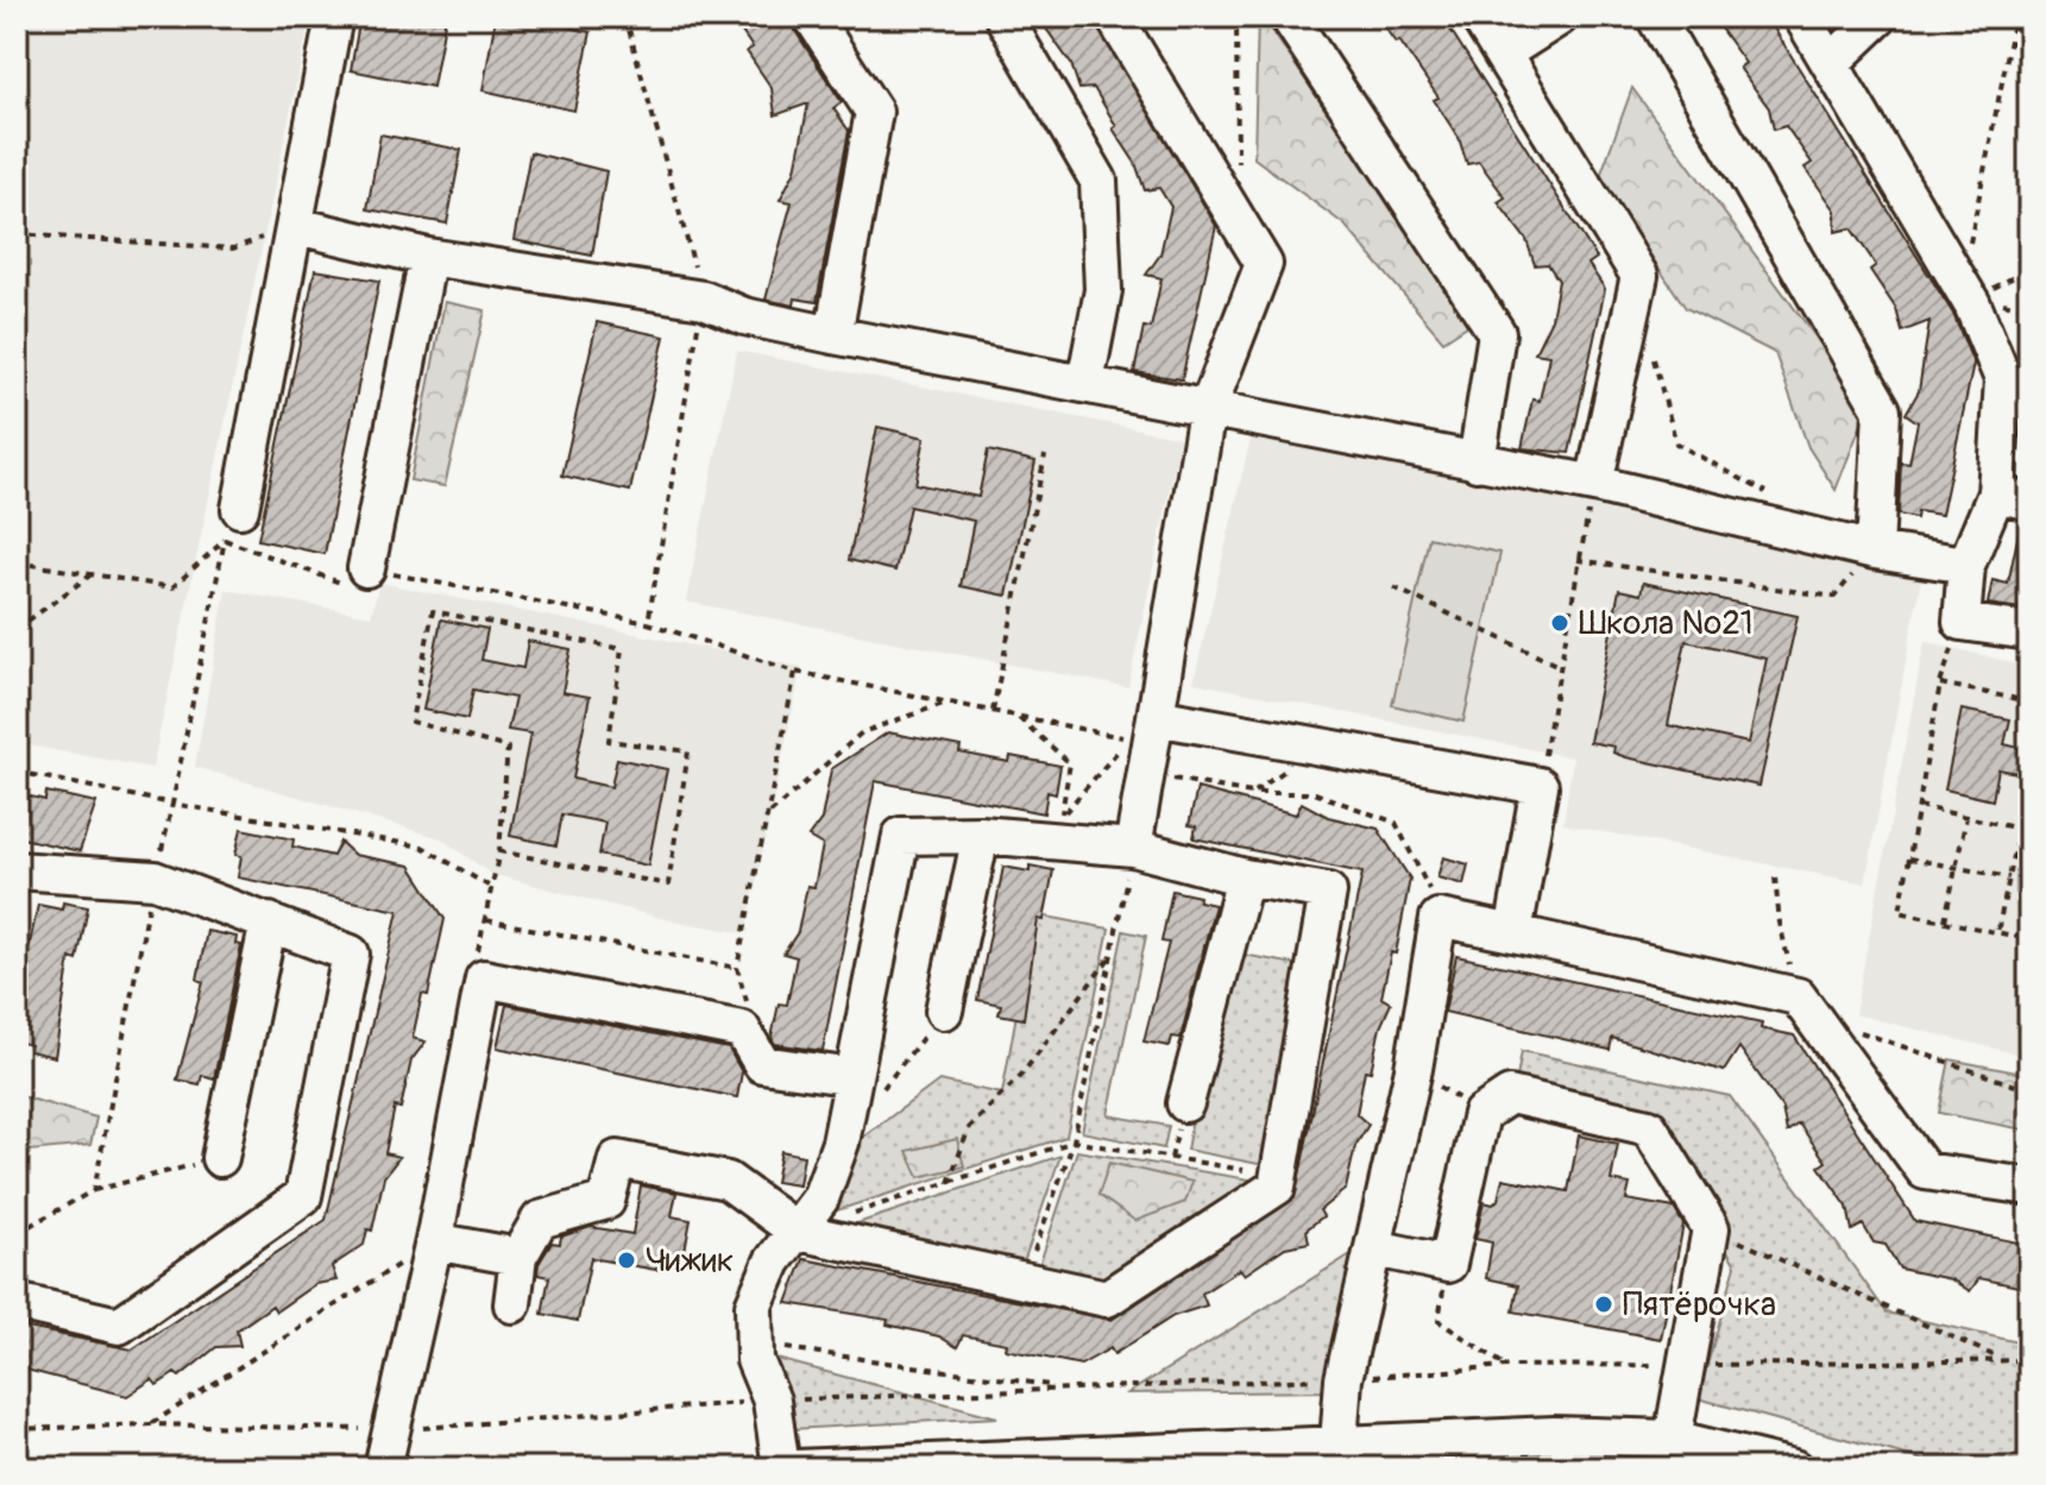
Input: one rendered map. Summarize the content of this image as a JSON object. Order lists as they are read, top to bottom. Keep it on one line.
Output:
{"places":["Школа №21","Чижик","Пятёрочка"]}
